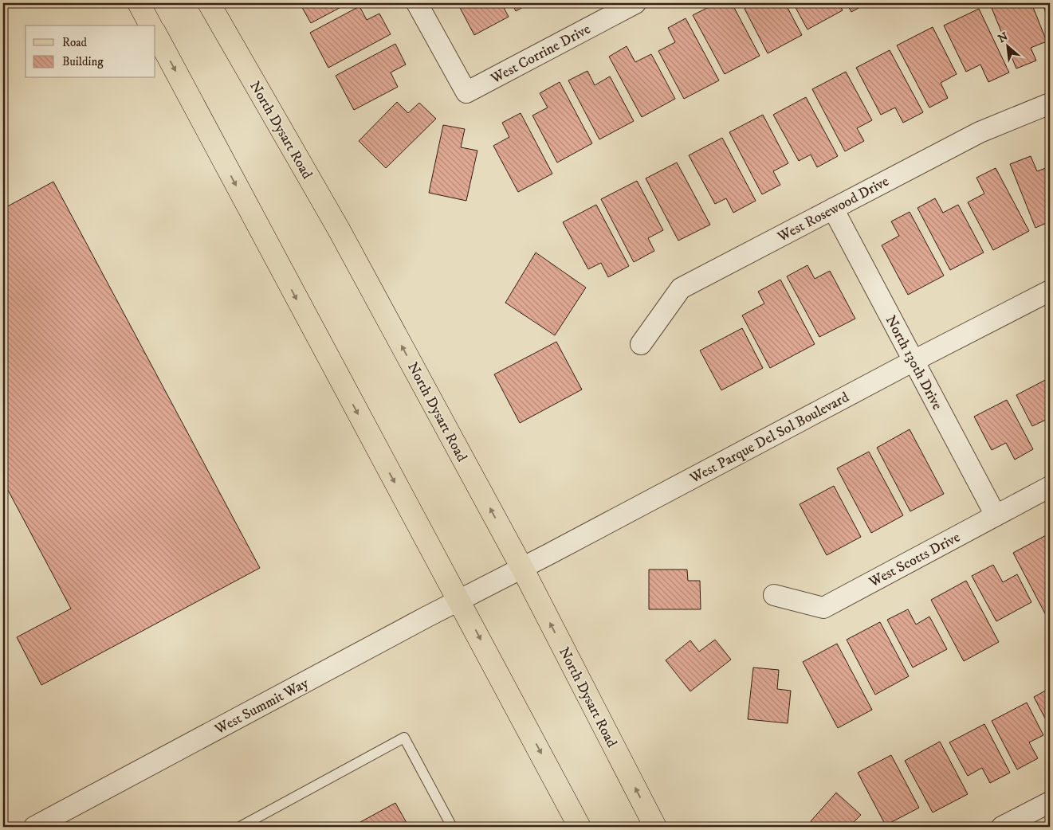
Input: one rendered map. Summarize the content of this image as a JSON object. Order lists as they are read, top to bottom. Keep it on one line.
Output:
{"streets":{"main road":["North Dysart Road"],"street":["West Corrine Drive","West Rosewood Drive","North 130th Drive","West Parque Del Sol Boulevard","West Scotts Drive","West Summit Way"]},"crossings":[["North Dysart Road","West Parque Del Sol Boulevard"],["West Rosewood Drive","North 130th Drive"],["North 130th Drive","West Parque Del Sol Boulevard"],["North 130th Drive","West Scotts Drive"],["West Parque Del Sol Boulevard","West Summit Way"]],"legend":["Road","Building"],"north":"top left"}
